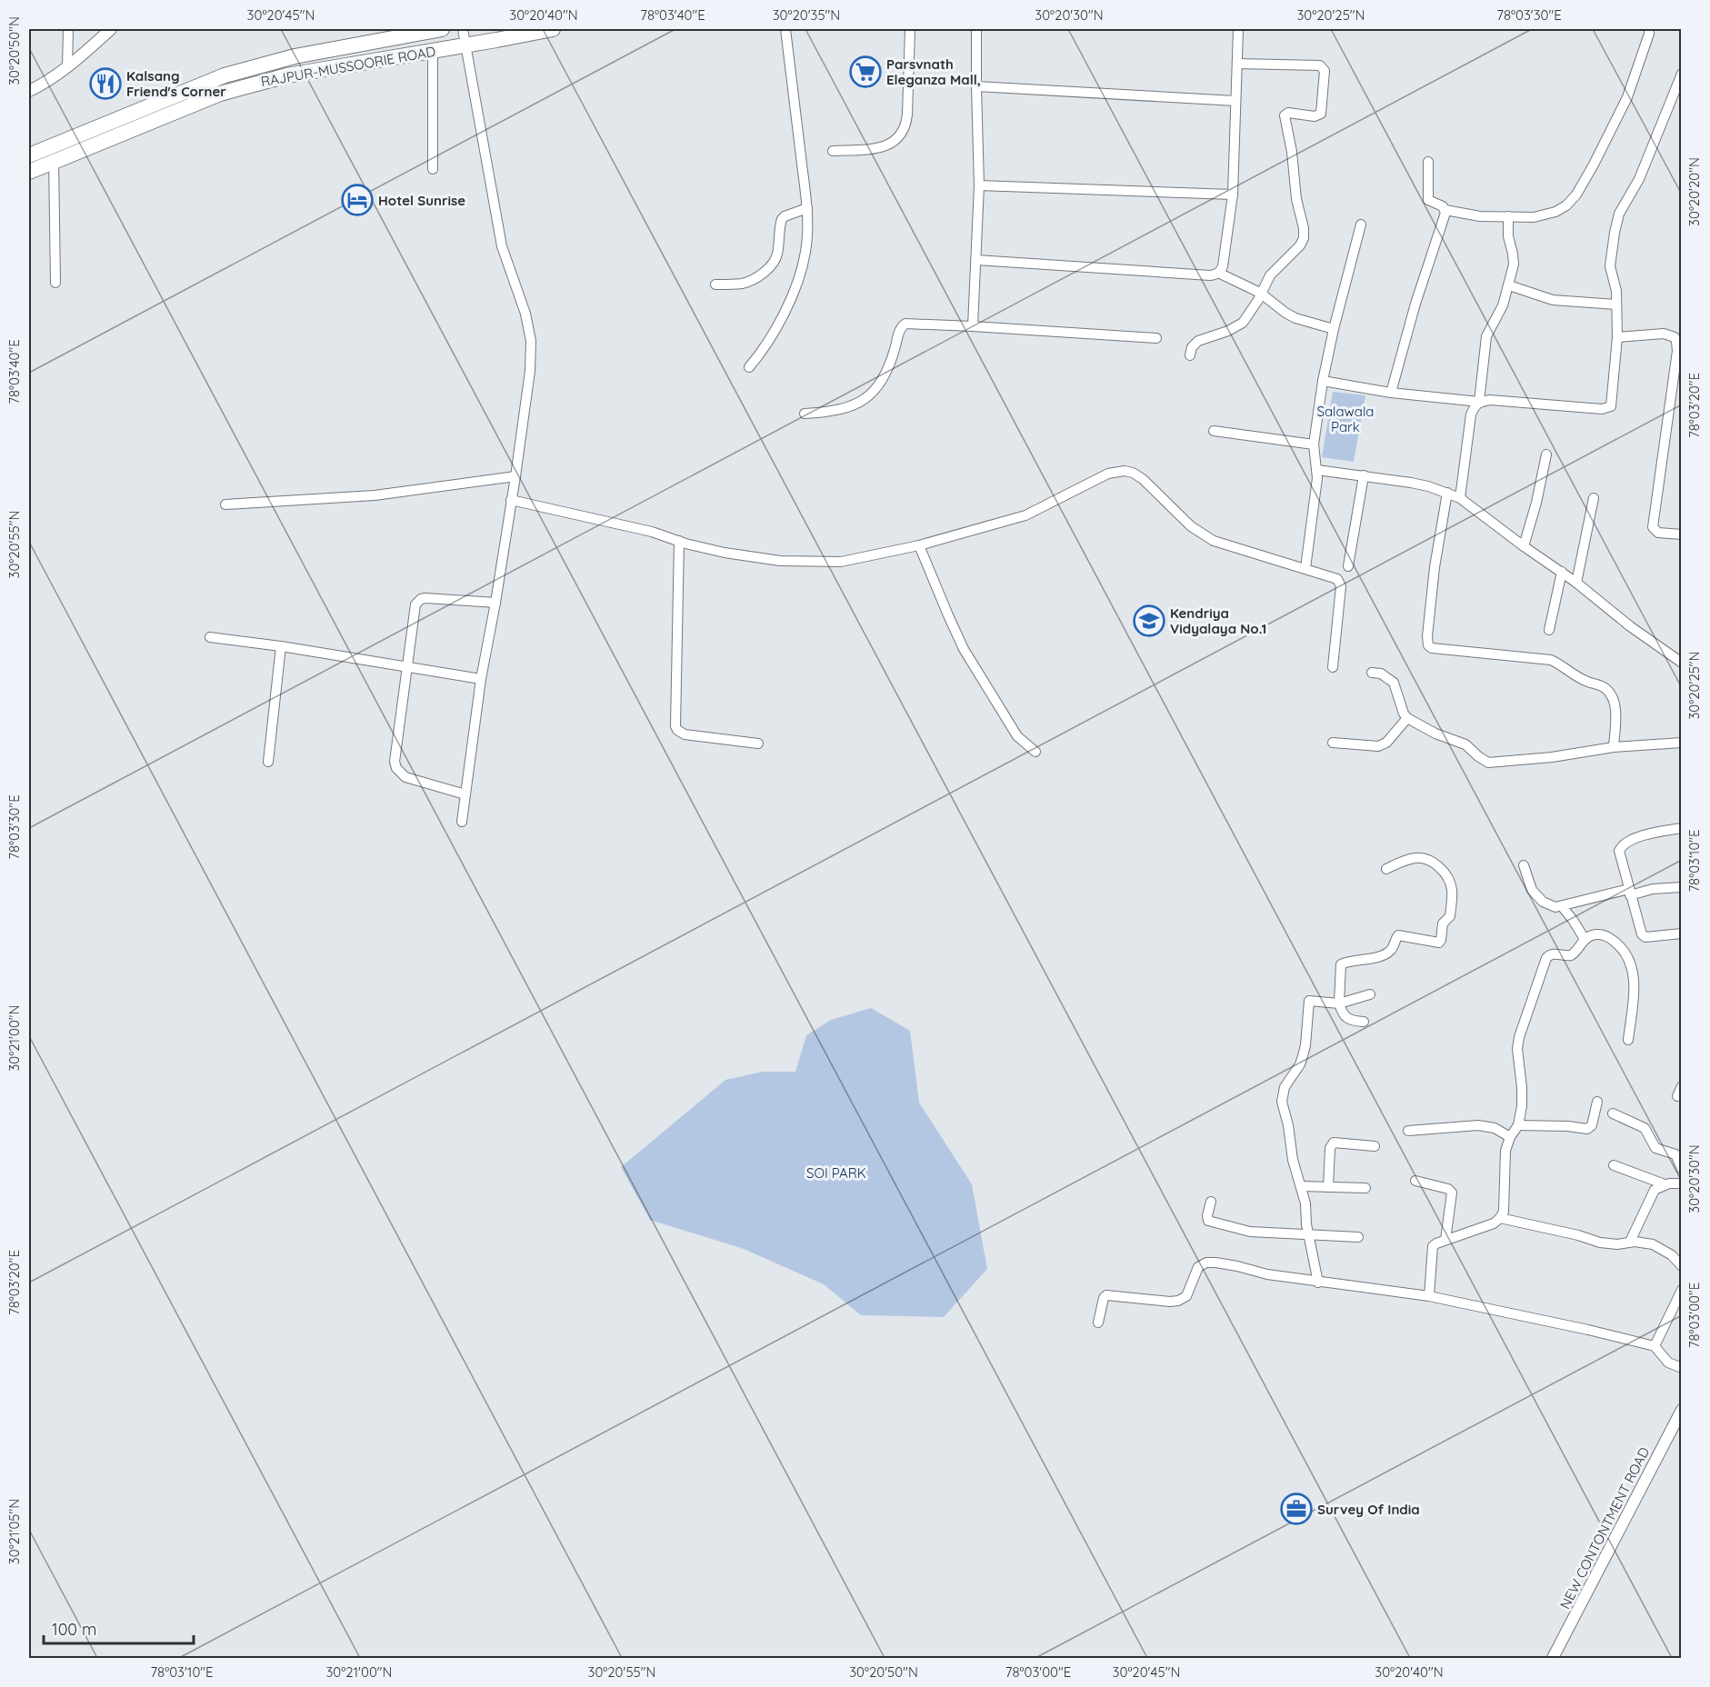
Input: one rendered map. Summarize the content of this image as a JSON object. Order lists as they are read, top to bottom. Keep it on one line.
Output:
{"streets":{"main road":["RAJPUR-MUSSOORIE ROAD"],"street":["NEW CONTONTMENT ROAD"]},"parks":["Salawala Park","SOI PARK"],"places":{"supermarket":["Parsvnath Eleganza Mall,"],"restaurant":["Kalsang Friend's Corner"],"hotel":["Hotel Sunrise"],"school or university":["Kendriya Vidyalaya No.1"],"office":["Survey Of India"]},"scale_bar":"100 m","coordinates":["30°20'45\"N","30°20'40\"N","78°03'40\"E","30°20'35\"N","30°20'30\"N","30°20'25\"N","78°03'30\"E","30°20'50\"N","30°20'20\"N","78°03'20\"E","30°20'55\"N","78°03'10\"E","30°21'00\"N","78°03'00\"E","30°21'05\"N"]}
